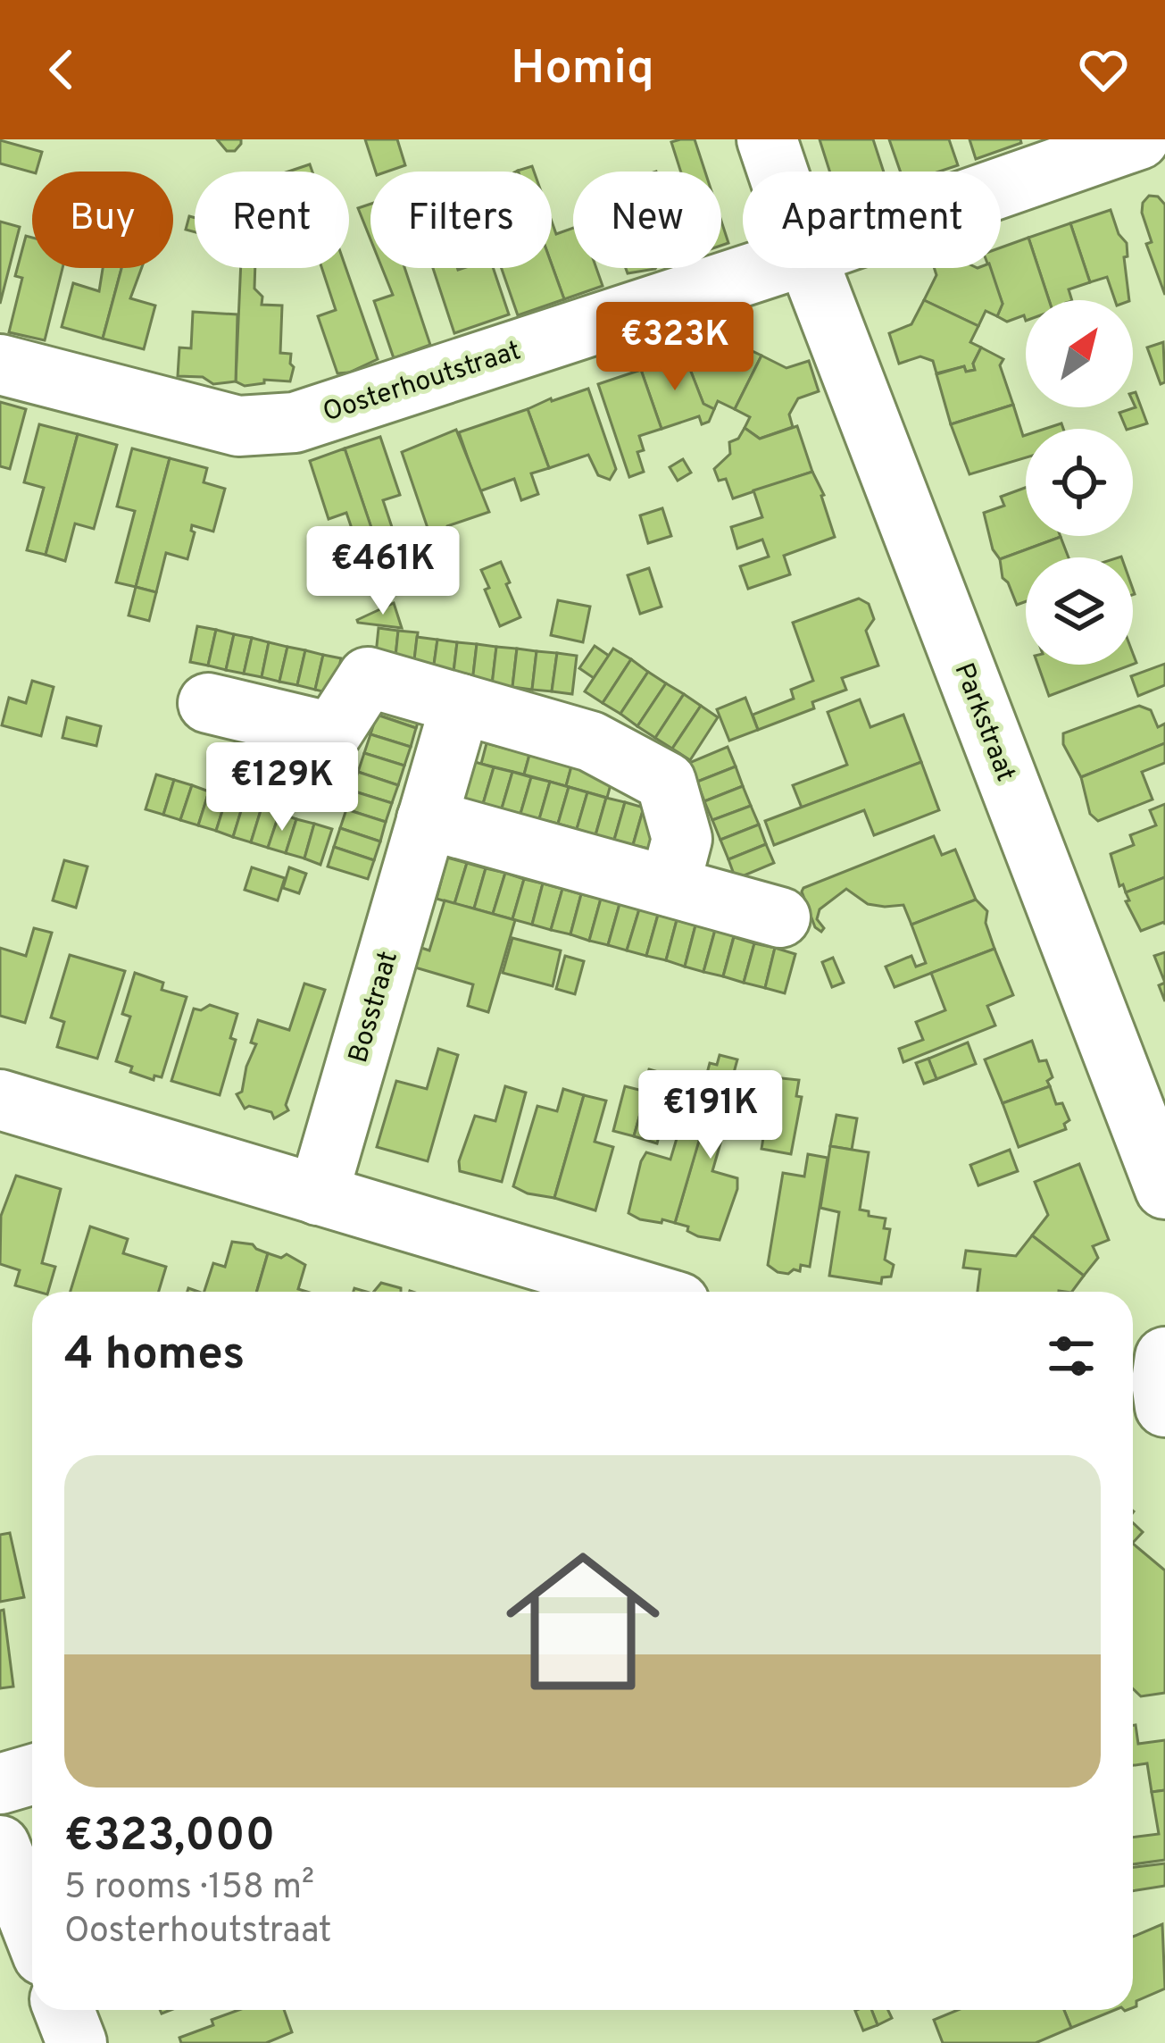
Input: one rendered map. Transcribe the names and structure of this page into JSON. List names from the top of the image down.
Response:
{
  "streets": {
    "street": ["Oosterhoutstraat", "Parkstraat", "Bosstraat"]
  },
  "north": "top right",
  "page": {
    "header": "Homiq",
    "chip": [
      "Buy",
      "Rent",
      "Filters",
      "New",
      "Apartment"
    ],
    "price": [
      "€323K",
      "€461K",
      "€129K",
      "€191K"
    ],
    "heading": "4 homes",
    "list": [
      {
        "name": "€323,000",
        "note": "5 rooms · 158 m² · Oosterhoutstraat"
      }
    ]
  }
}
